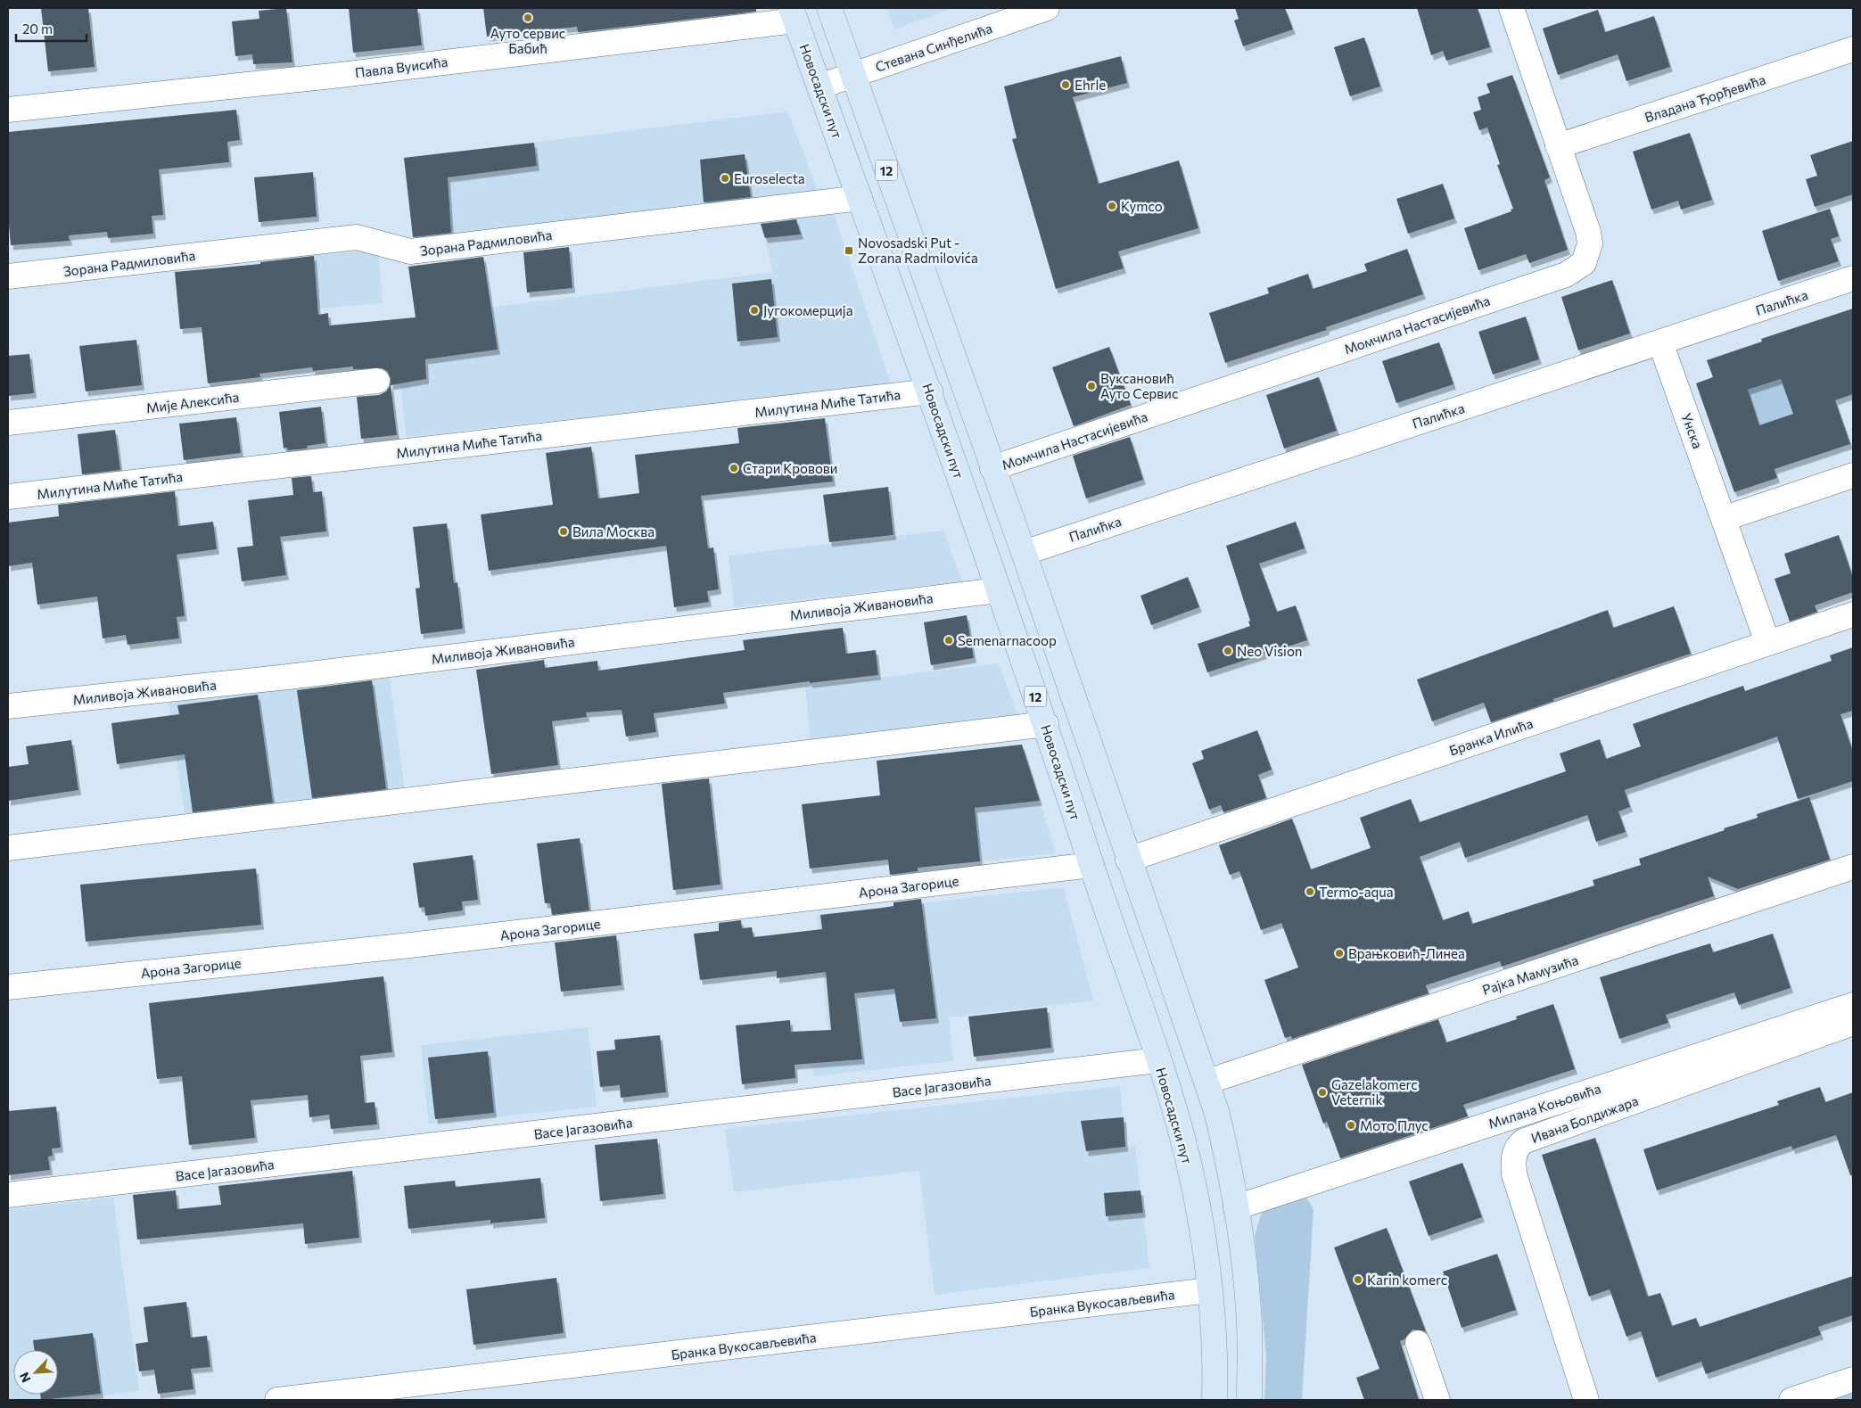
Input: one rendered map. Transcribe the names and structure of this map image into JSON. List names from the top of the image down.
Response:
{
  "streets": {
    "main road": ["Новосадски пут", "12"],
    "street": [
      "Стевана Синђелића",
      "Павла Вуисића",
      "Владана Ђорђевића",
      "Зорана Радмиловића",
      "Палићка",
      "Момчила Настасијевића",
      "Мије Алексића",
      "Милутина Миће Татића",
      "Унска",
      "Миливоја Живановића",
      "Бранка Илића",
      "Арона Загорице",
      "Рајка Мамузића",
      "Васе Јагазовића",
      "Милана Коњовића",
      "Ивана Болдижара",
      "Бранка Вукосављевића"
    ]
  },
  "crossings": [
    ["Стевана Синђелића", "Новосадски пут"],
    ["Стевана Синђелића", "12"],
    ["Павла Вуисића", "Новосадски пут"],
    ["Новосадски пут", "Зорана Радмиловића"],
    ["Новосадски пут", "Милутина Миће Татића"],
    ["Новосадски пут", "Миливоја Живановића"],
    ["Новосадски пут", "Арона Загорице"],
    ["Новосадски пут", "Васе Јагазовића"],
    ["Новосадски пут", "Бранка Вукосављевића"],
    ["Владана Ђорђевића", "Момчила Настасијевића"],
    ["12", "Палићка"],
    ["12", "Момчила Настасијевића"],
    ["12", "Бранка Илића"],
    ["12", "Рајка Мамузића"],
    ["12", "Милана Коњовића"],
    ["Палићка", "Унска"],
    ["Унска", "Бранка Илића"]
  ],
  "places": {
    "other": [
      "Ауто сервис Бабић",
      "Ehrle",
      "Euroselecta",
      "Kymco",
      "Југокомерција",
      "Вуксановић Ауто Сервис",
      "Стари Кровови",
      "Вила Москва",
      "Semenarnacoop",
      "Neo Vision",
      "Termo-aqua",
      "Врањковић-Линеа",
      "Gazelakomerc Veternik",
      "Мото Плус",
      "Karin komerc"
    ],
    "transit": ["Novosadski Put - Zorana Radmilovića"]
  },
  "scale_bar": "20 m",
  "north": "bottom left"
}
